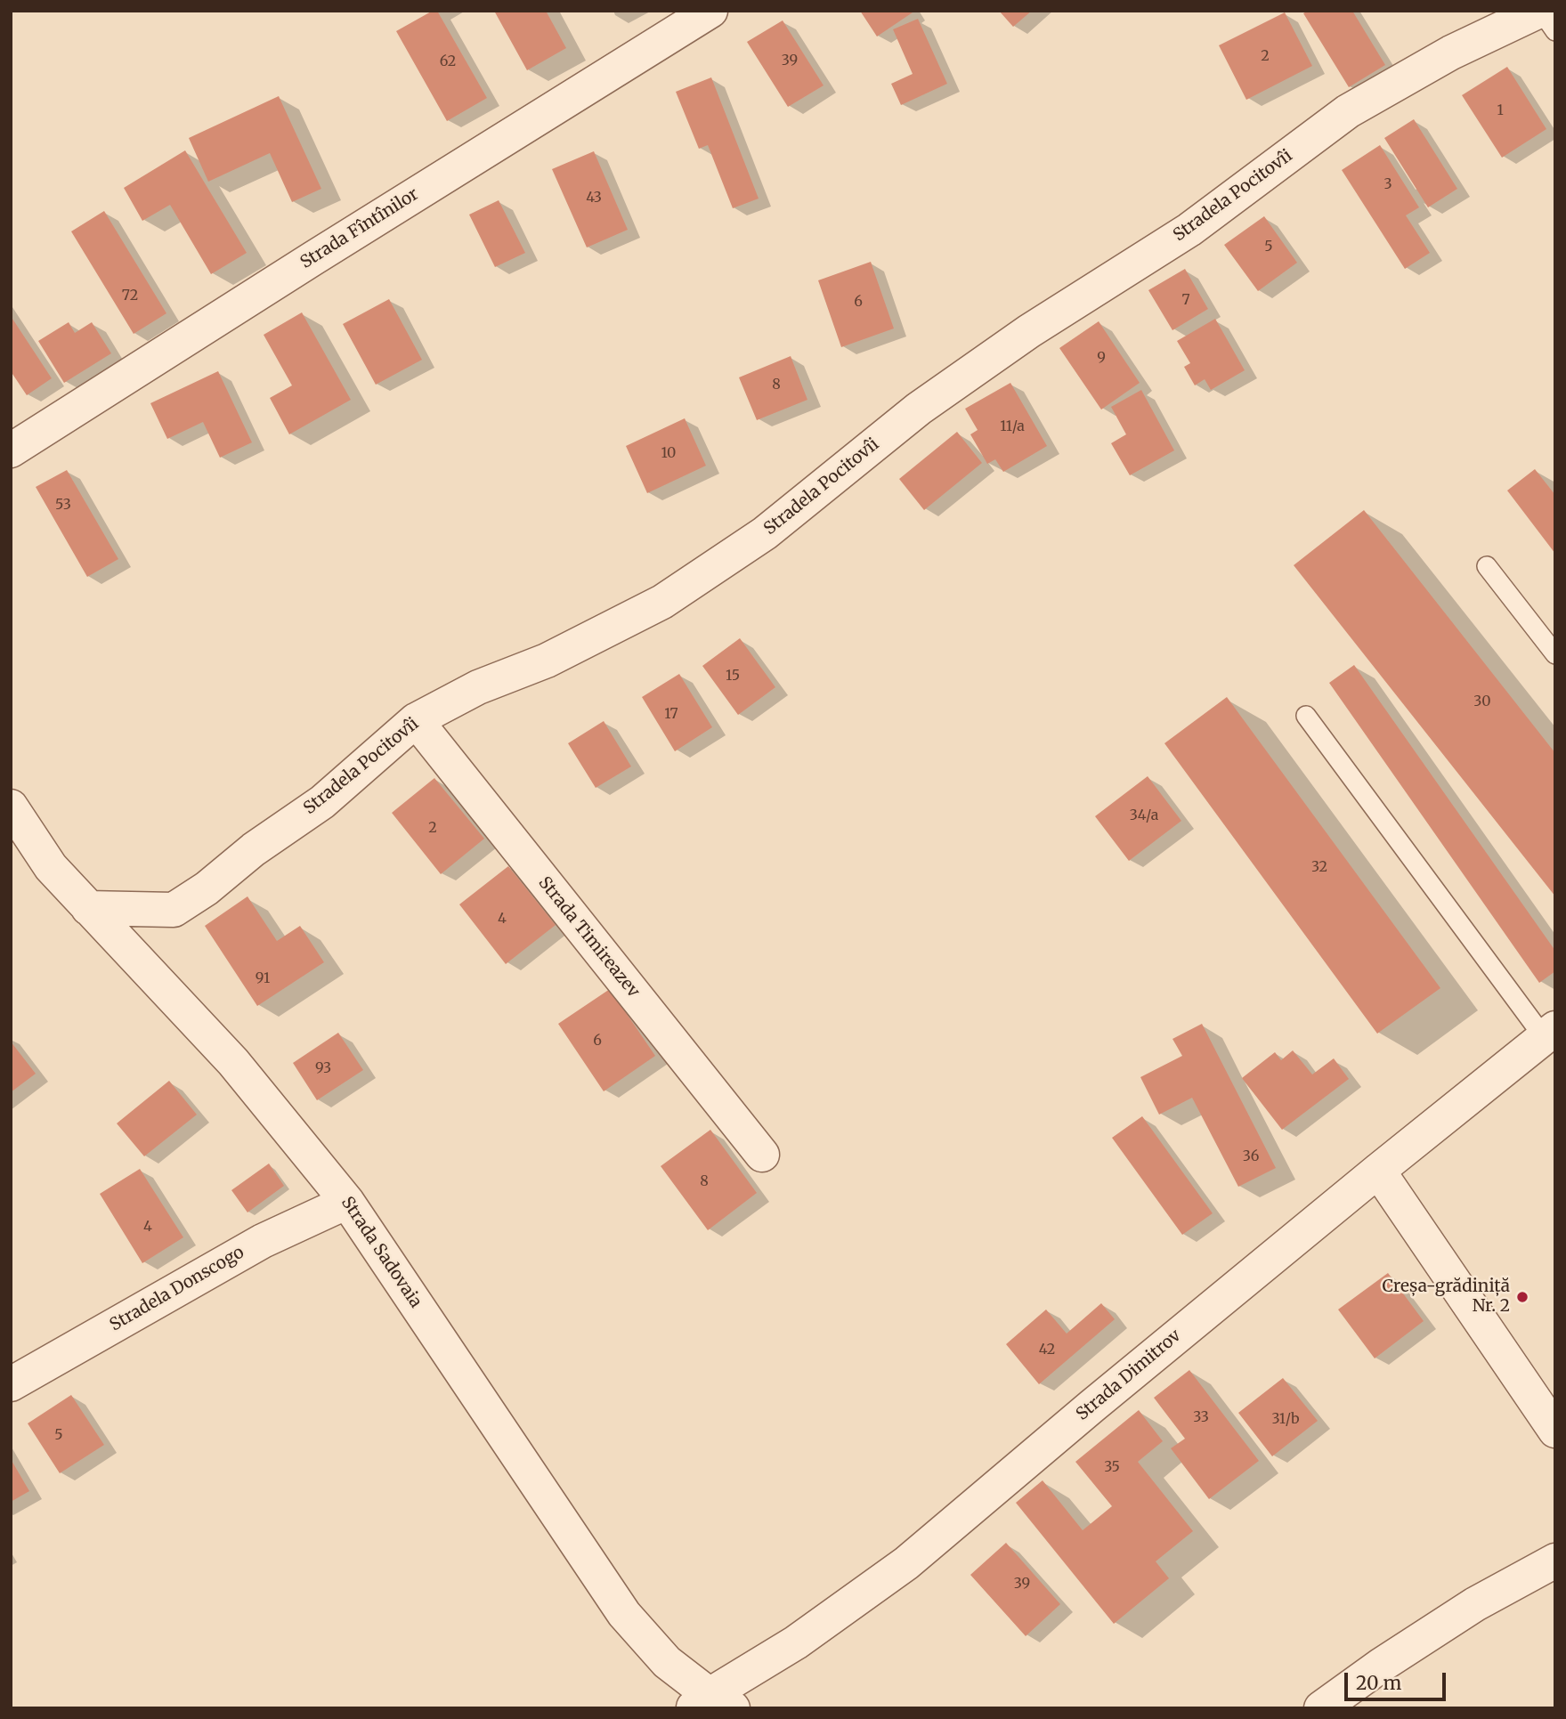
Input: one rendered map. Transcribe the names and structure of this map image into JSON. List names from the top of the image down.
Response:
{
  "streets": {
    "street": [
      "Stradela Pocitovîi",
      "Strada Fîntînilor",
      "Strada Timireazev",
      "Strada Sadovaia",
      "Stradela Donscogo",
      "Strada Dimitrov"
    ]
  },
  "crossings": [
    ["Stradela Pocitovîi", "Strada Timireazev"],
    ["Stradela Pocitovîi", "Strada Sadovaia"],
    ["Strada Sadovaia", "Stradela Donscogo"],
    ["Strada Sadovaia", "Strada Dimitrov"]
  ],
  "places": ["Creșa-grădiniță Nr. 2"],
  "house_numbers": [
    "2",
    "39",
    "62",
    "1",
    "3",
    "43",
    "5",
    "72",
    "7",
    "6",
    "9",
    "8",
    "11/a",
    "10",
    "53",
    "15",
    "30",
    "17",
    "34/a",
    "2",
    "32",
    "4",
    "91",
    "6",
    "93",
    "36",
    "8",
    "4",
    "42",
    "33",
    "31/b",
    "5",
    "35",
    "39"
  ],
  "scale_bar": "20 m"
}
